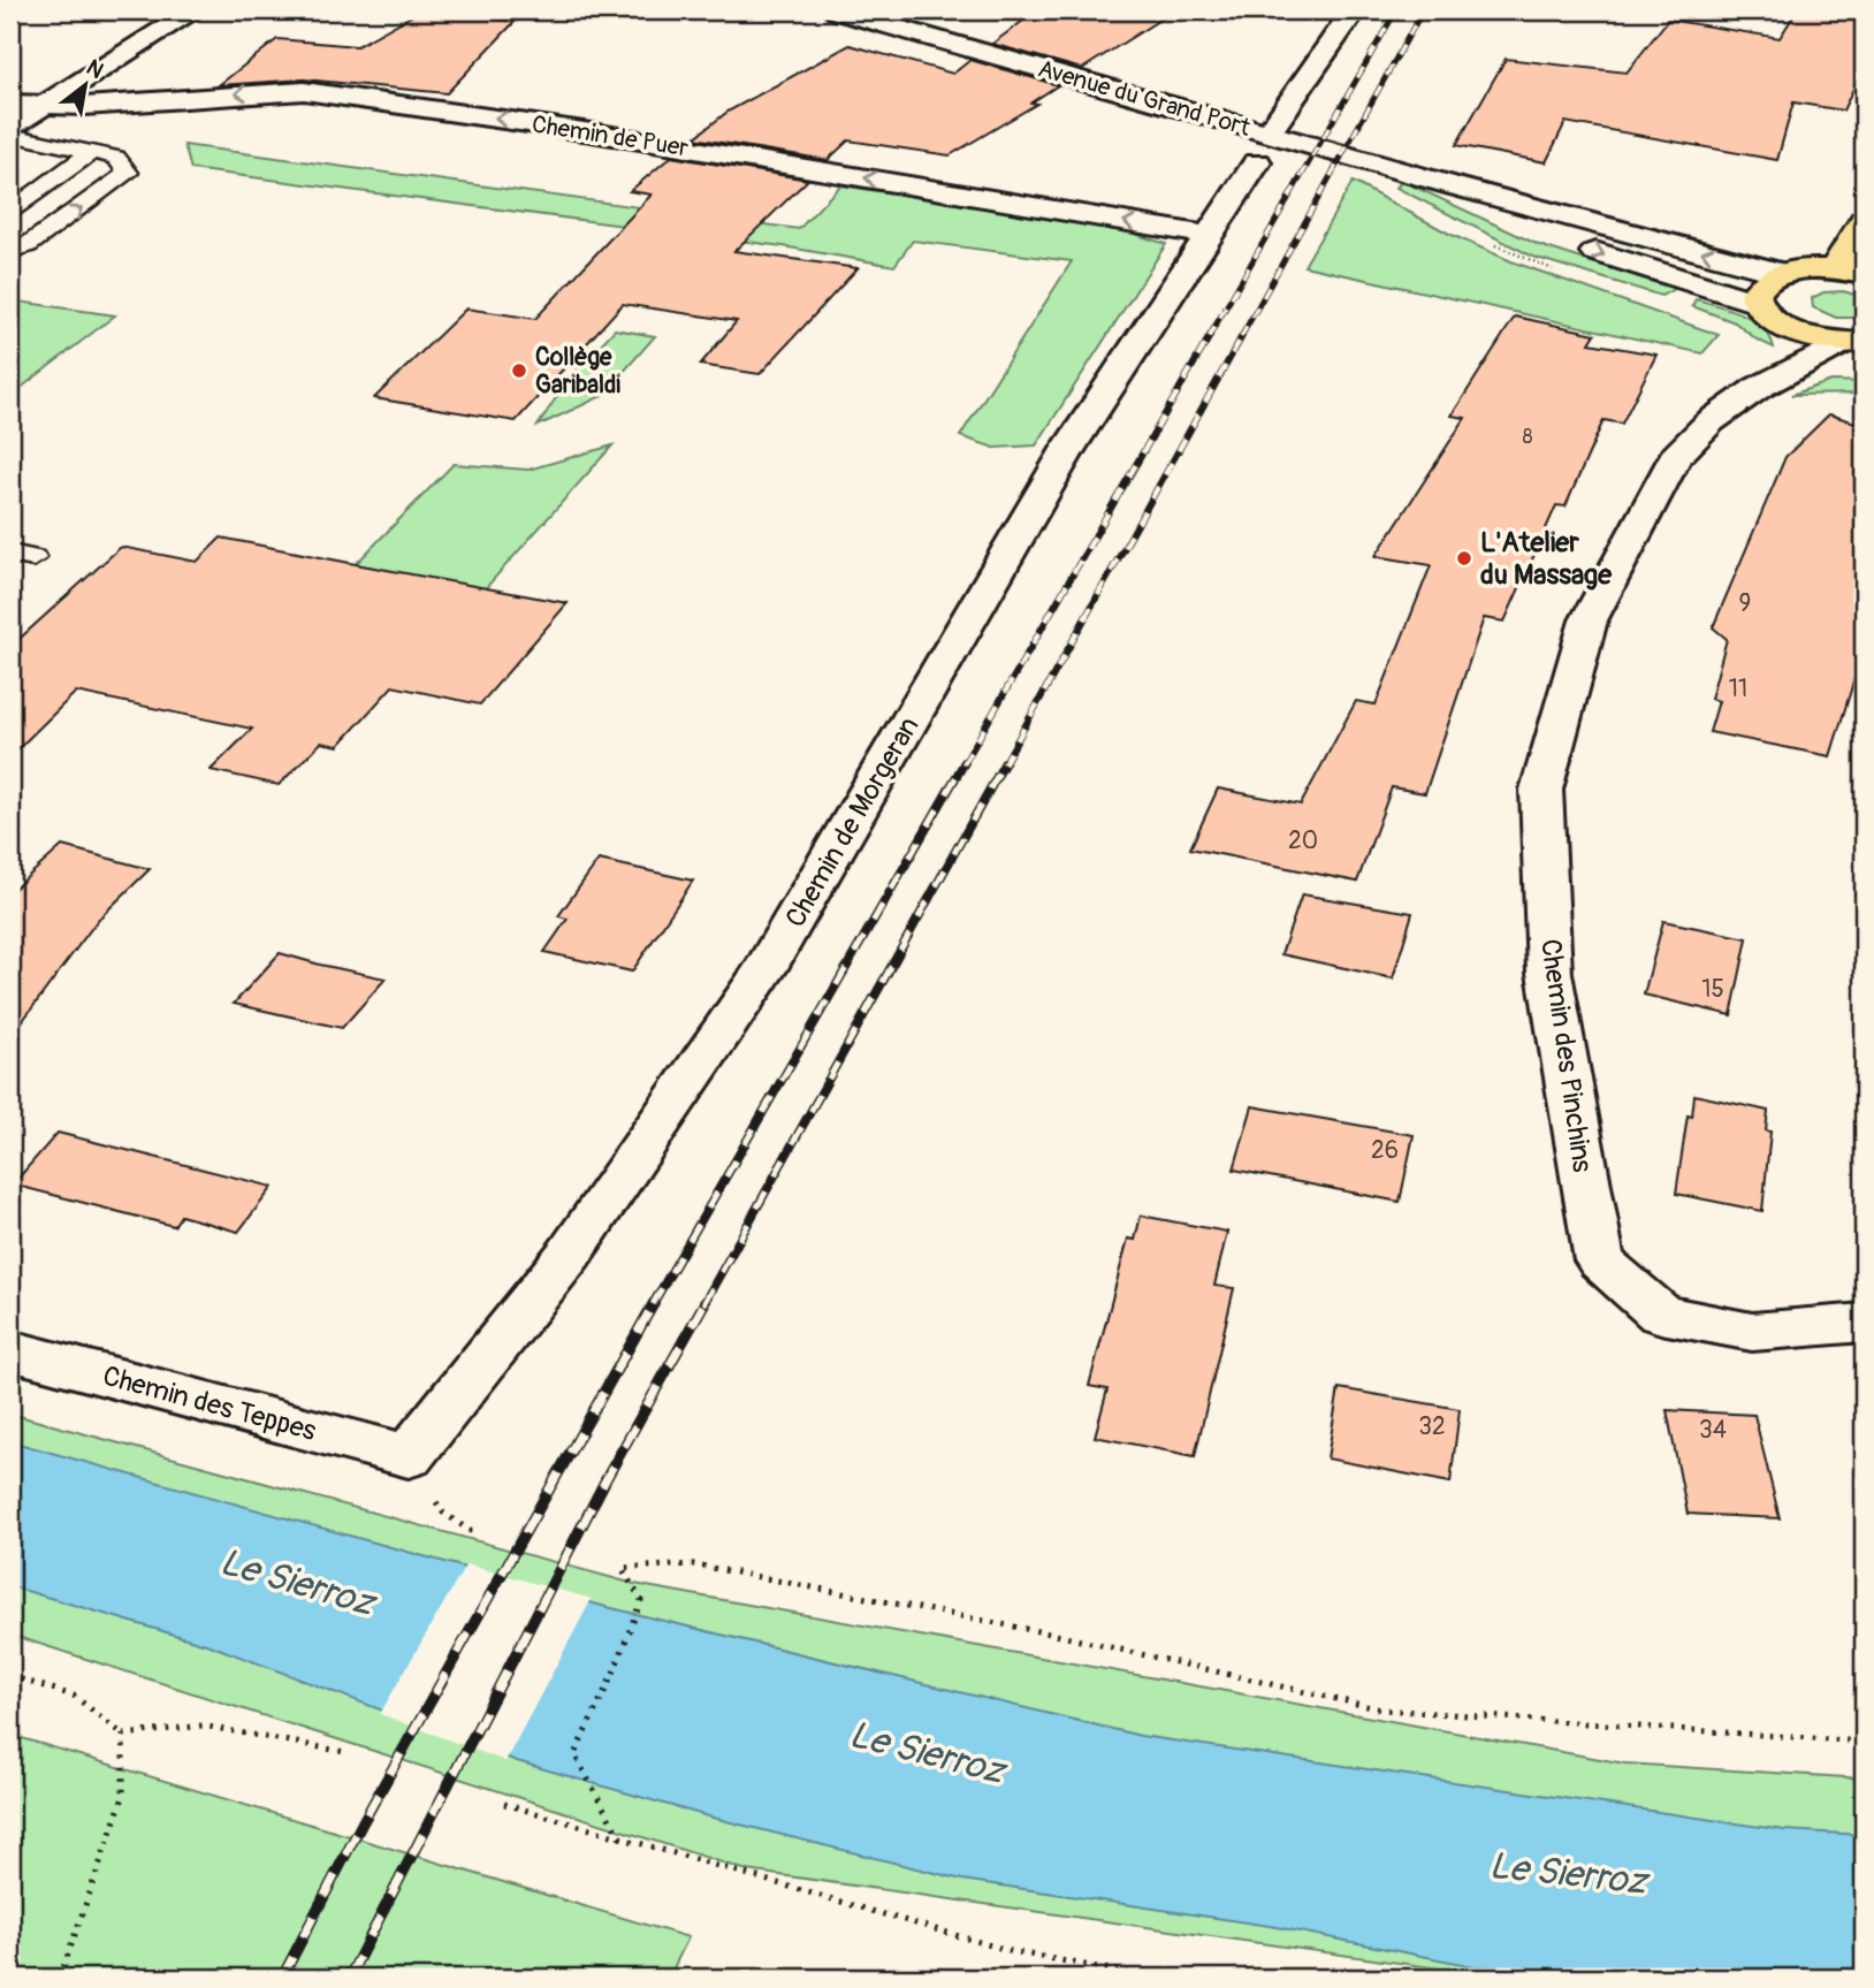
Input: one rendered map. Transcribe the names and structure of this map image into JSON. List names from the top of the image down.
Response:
{
  "streets": {
    "street": [
      "Avenue du Grand Port",
      "Chemin de Puer",
      "Chemin de Morgeran",
      "Chemin des Pinchins",
      "Chemin des Teppes"
    ]
  },
  "crossings": [
    ["Avenue du Grand Port", "Chemin de Morgeran"],
    ["Chemin de Puer", "Chemin de Morgeran"],
    ["Chemin de Morgeran", "Chemin des Teppes"]
  ],
  "one_way": ["Chemin de Puer"],
  "water": ["Le Sierroz"],
  "places": ["Collège Garibaldi", "L'Atelier du Massage"],
  "house_numbers": [
    "8",
    "9",
    "11",
    "20",
    "15",
    "26",
    "32",
    "34"
  ],
  "north": "top right"
}
